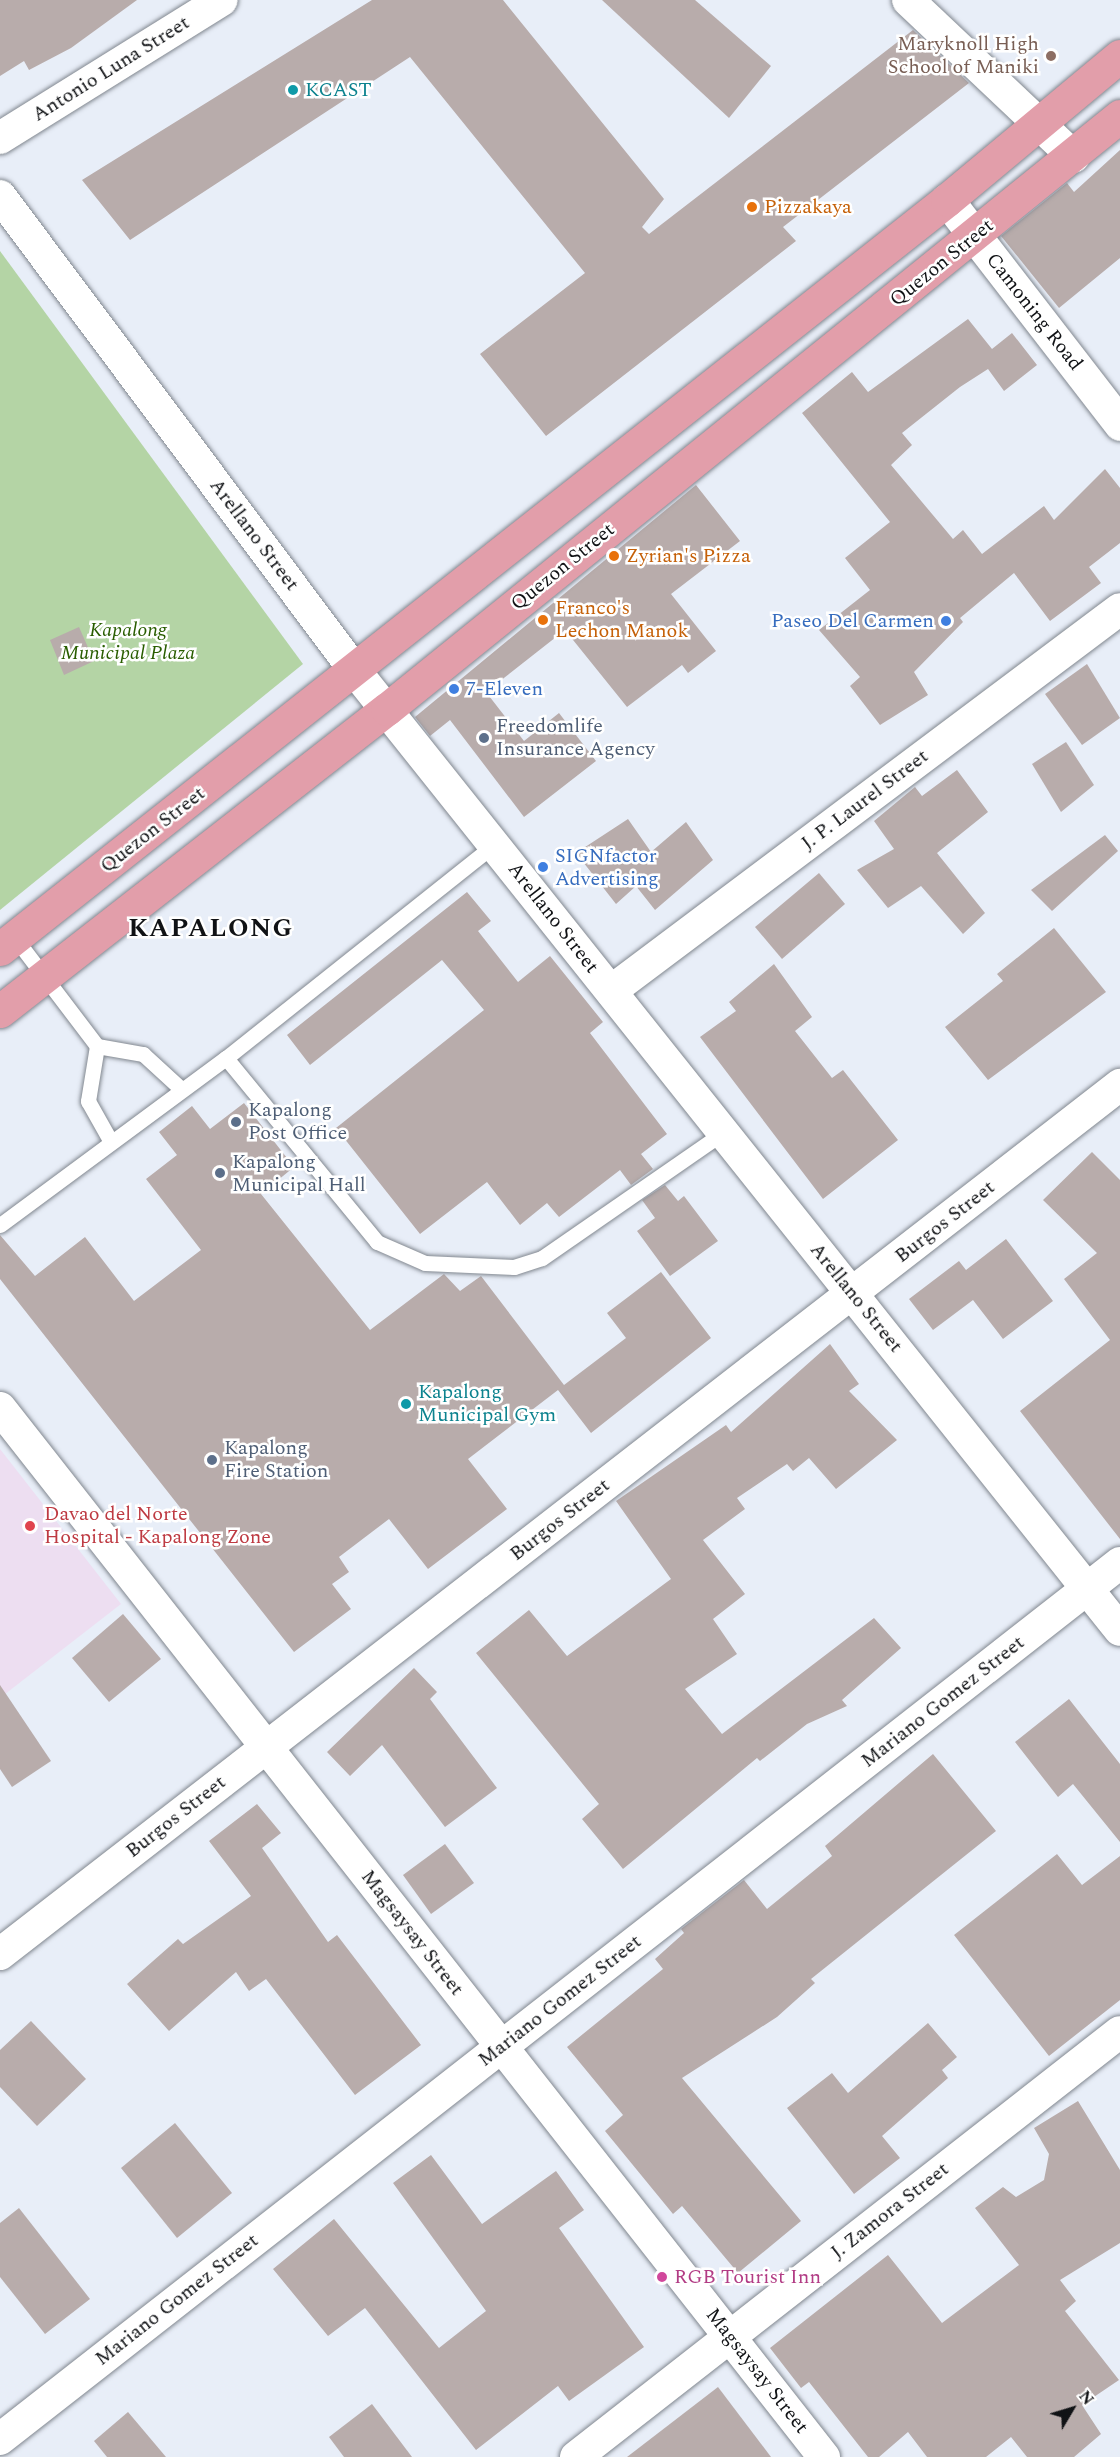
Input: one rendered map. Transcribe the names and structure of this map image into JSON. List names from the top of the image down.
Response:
{
  "streets": {
    "highway": ["Quezon Street"],
    "street": [
      "Antonio Luna Street",
      "Camoning Road",
      "Arellano Street",
      "J. P. Laurel Street",
      "Burgos Street",
      "Mariano Gomez Street",
      "Magsaysay Street",
      "J. Zamora Street"
    ]
  },
  "crossings": [
    ["Quezon Street", "Camoning Road"],
    ["Quezon Street", "Arellano Street"],
    ["Arellano Street", "J. P. Laurel Street"],
    ["Arellano Street", "Burgos Street"],
    ["Arellano Street", "Mariano Gomez Street"],
    ["Burgos Street", "Magsaysay Street"],
    ["Mariano Gomez Street", "Magsaysay Street"],
    ["Magsaysay Street", "J. Zamora Street"]
  ],
  "districts": ["KAPALONG"],
  "parks": ["Kapalong Municipal Plaza"],
  "places": [
    "Maryknoll High School of Maniki",
    "KCAST",
    "Pizzakaya",
    "Zyrian's Pizza",
    "Franco's Lechon Manok",
    "Paseo Del Carmen",
    "7-Eleven",
    "Freedomlife Insurance Agency",
    "SIGNfactor Advertising",
    "Kapalong Post Office",
    "Kapalong Municipal Hall",
    "Kapalong Municipal Gym",
    "Kapalong Fire Station",
    "Davao del Norte Hospital - Kapalong Zone",
    "RGB Tourist Inn"
  ],
  "north": "top right"
}
